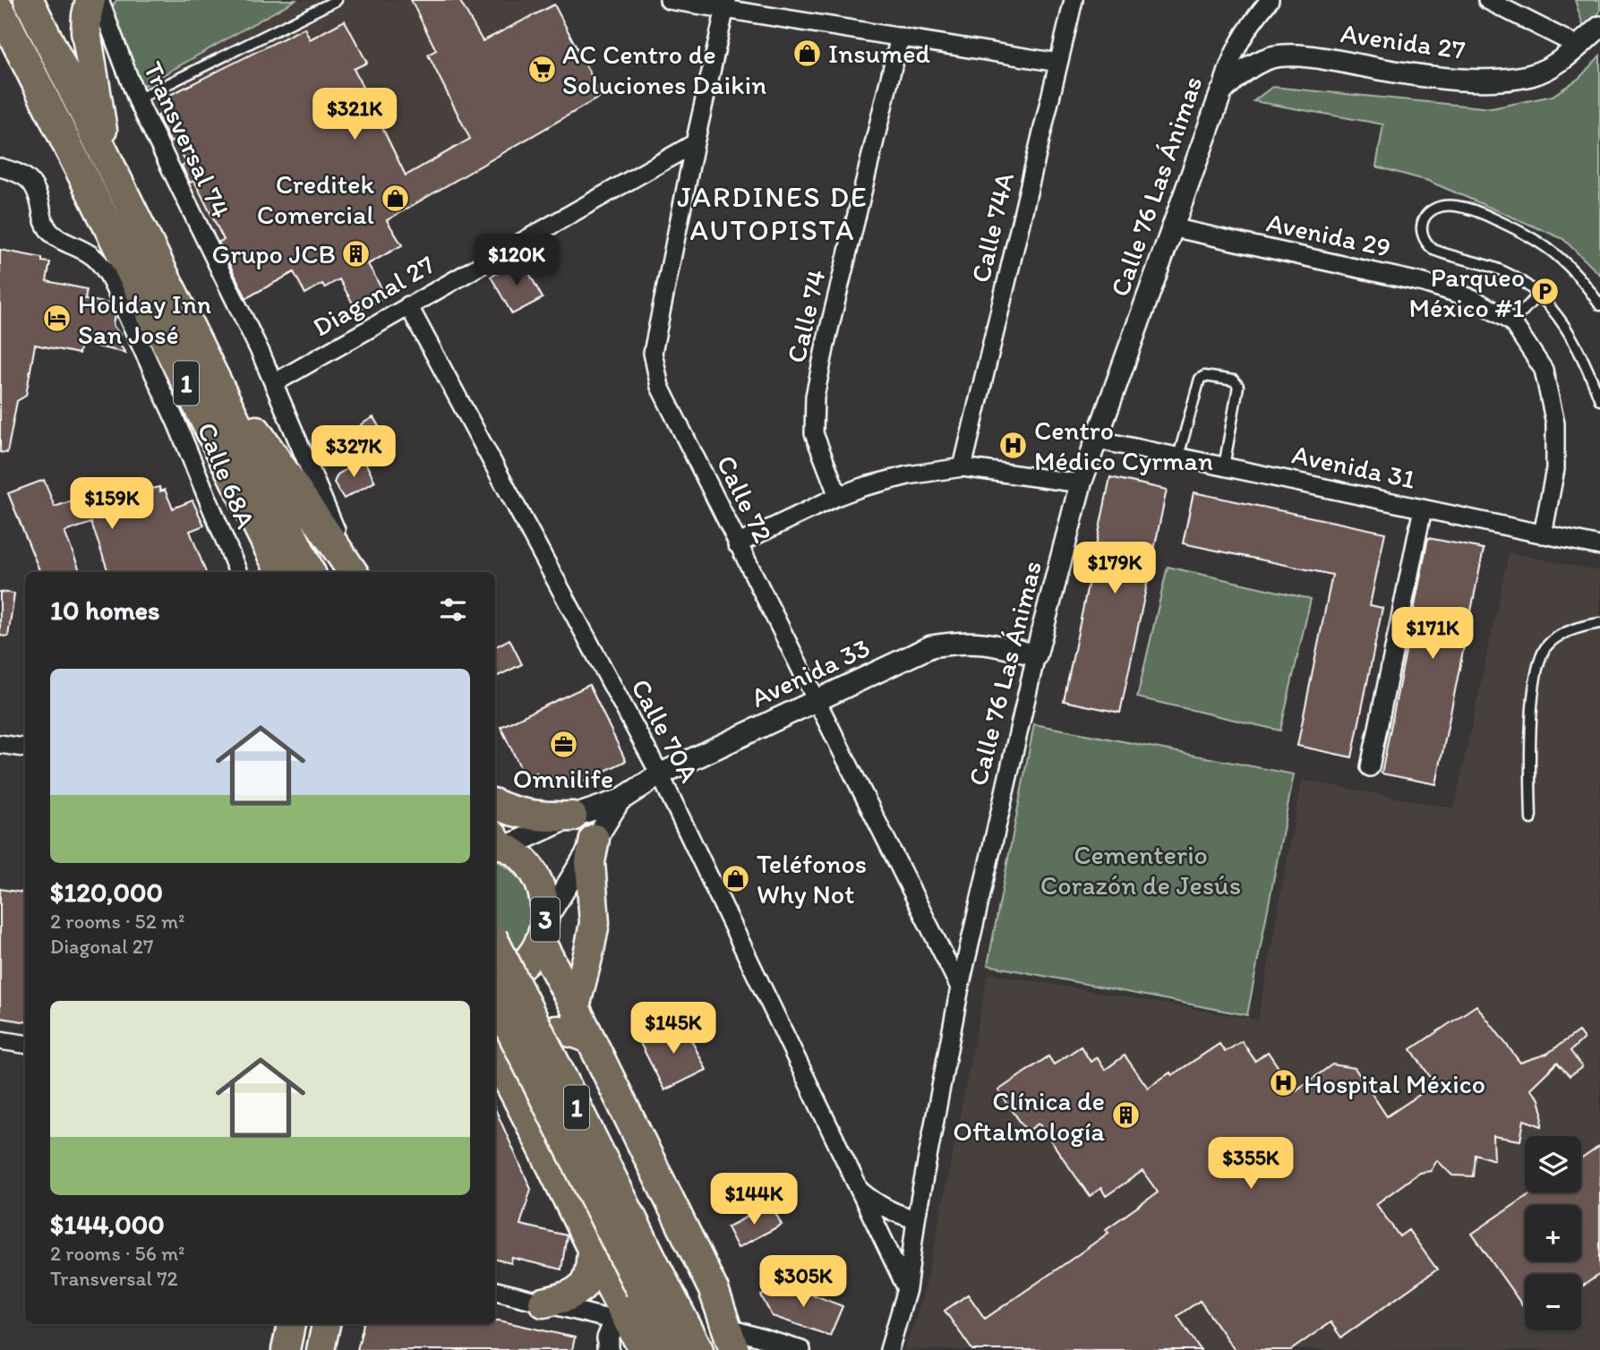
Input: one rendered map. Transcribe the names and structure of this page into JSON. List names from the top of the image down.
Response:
{
  "streets": {
    "highway": ["1"],
    "main road": ["3"],
    "street": [
      "Avenida 27",
      "Transversal 74",
      "Calle 76 Las Ánimas",
      "Calle 74A",
      "Avenida 29",
      "Diagonal 27",
      "Calle 74",
      "Avenida 31",
      "Calle 68A",
      "Calle 72",
      "Avenida 33",
      "Calle 70A"
    ]
  },
  "crossings": [
    ["Avenida 27", "Calle 76 Las Ánimas"],
    ["Transversal 74", "Diagonal 27"],
    ["Calle 76 Las Ánimas", "Avenida 29"],
    ["Calle 76 Las Ánimas", "Avenida 31"],
    ["Calle 76 Las Ánimas", "Calle 72"],
    ["Calle 76 Las Ánimas", "Avenida 33"],
    ["Calle 76 Las Ánimas", "Calle 70A"],
    ["Diagonal 27", "Calle 72"],
    ["Diagonal 27", "Calle 70A"],
    ["Calle 72", "Avenida 33"],
    ["Avenida 33", "Calle 70A"],
    ["Avenida 33", "3"]
  ],
  "districts": ["JARDINES DE AUTOPISTA"],
  "parks": ["Cementerio Corazón de Jesús"],
  "places": {
    "shop": ["Insumed", "Creditek Comercial", "Teléfonos Why Not"],
    "supermarket": ["AC Centro de Soluciones Daikin"],
    "building": ["Grupo JCB", "Clínica de Oftalmología"],
    "parking": ["Parqueo México #1"],
    "hotel": ["Holiday Inn San José"],
    "hospital": ["Centro Médico Cyrman", "Hospital México"],
    "office": ["Omnilife"]
  },
  "page": {
    "price": [
      "$321K",
      "$120K",
      "$327K",
      "$159K",
      "$179K",
      "$171K",
      "$145K",
      "$355K",
      "$144K",
      "$305K"
    ],
    "heading": "10 homes",
    "list": [
      {
        "name": "$120,000",
        "note": "2 rooms · 52 m² · Diagonal 27"
      },
      {
        "name": "$144,000",
        "note": "2 rooms · 56 m² · Transversal 72"
      }
    ],
    "map_buttons": ["+", "−"]
  }
}
